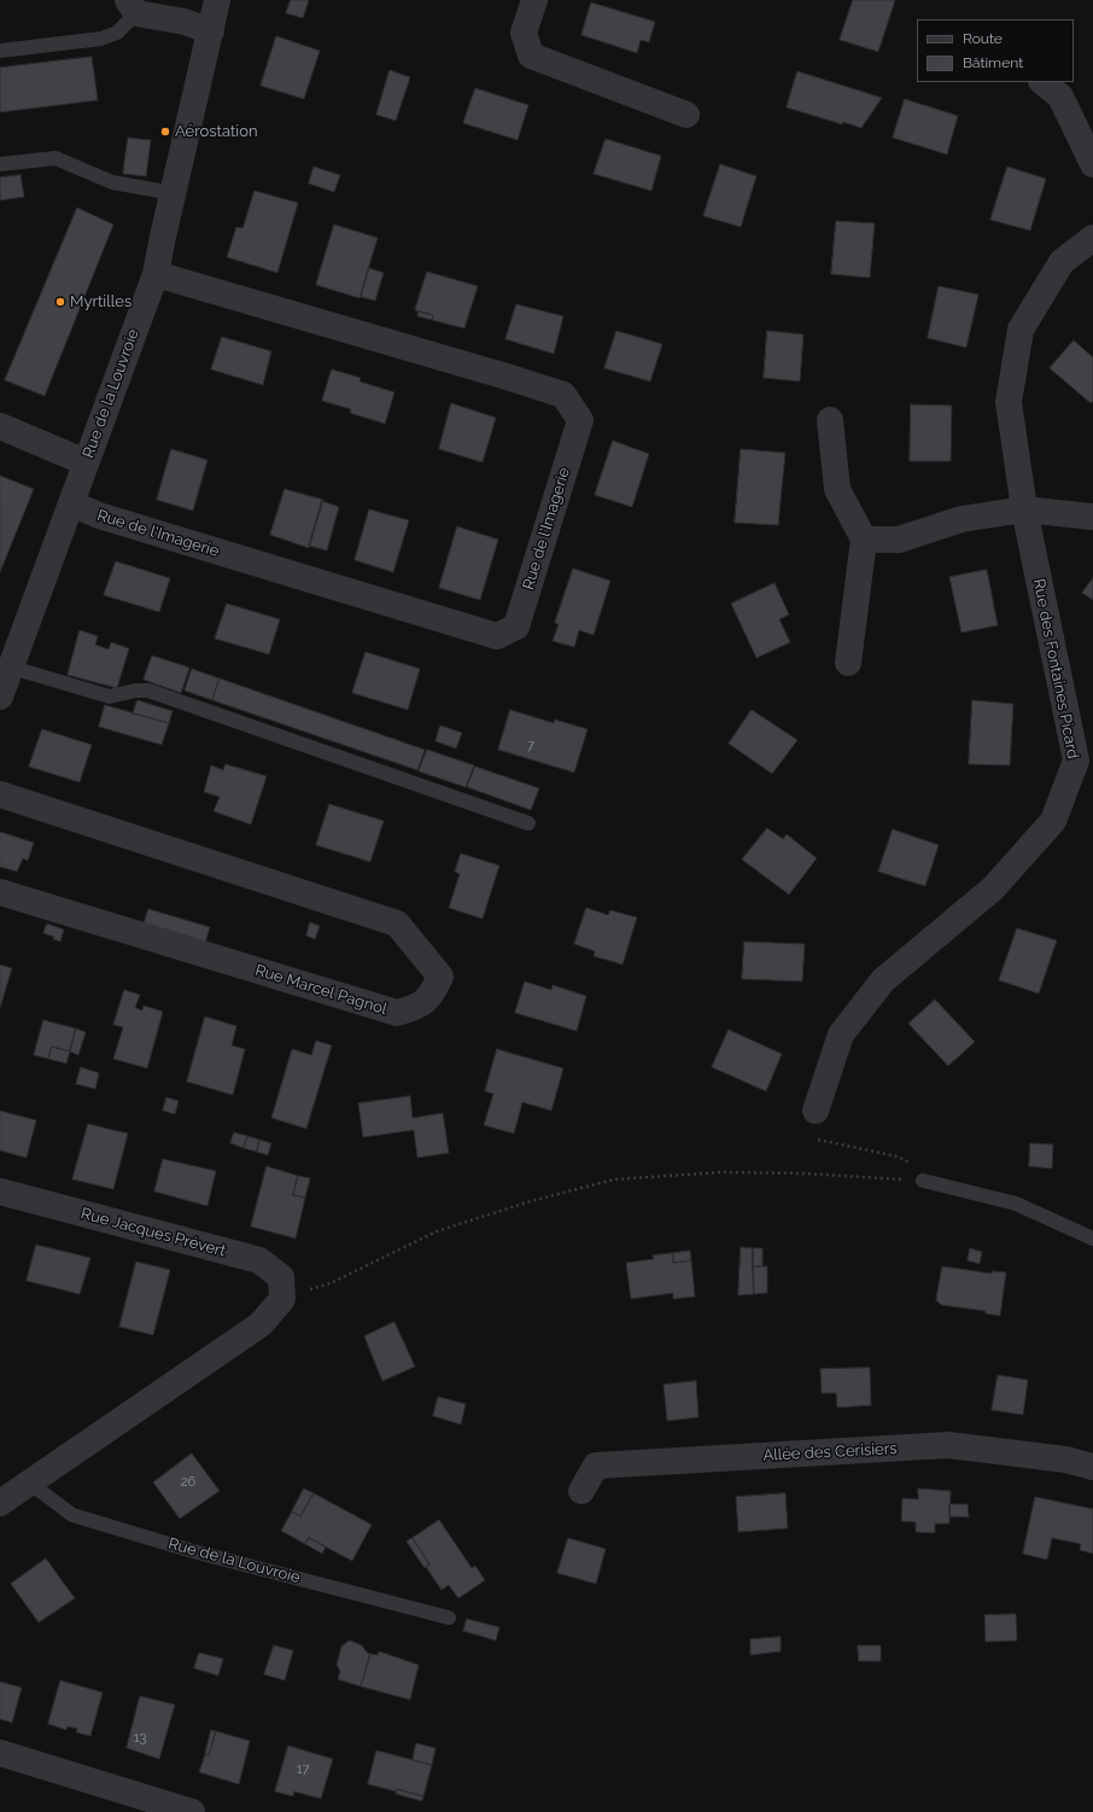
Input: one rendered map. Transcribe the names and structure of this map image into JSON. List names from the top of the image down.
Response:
{
  "streets": {
    "street": [
      "Rue de la Louvroie",
      "Rue de l'Imagerie",
      "Rue des Fontaines Picard",
      "Rue Marcel Pagnol",
      "Rue Jacques Prévert",
      "Allée des Cerisiers"
    ]
  },
  "crossings": [
    ["Rue de la Louvroie", "Rue de l'Imagerie"]
  ],
  "places": ["Aérostation", "Myrtilles"],
  "house_numbers": [
    "7",
    "26",
    "13",
    "17"
  ],
  "legend": ["Route", "Bâtiment"]
}
